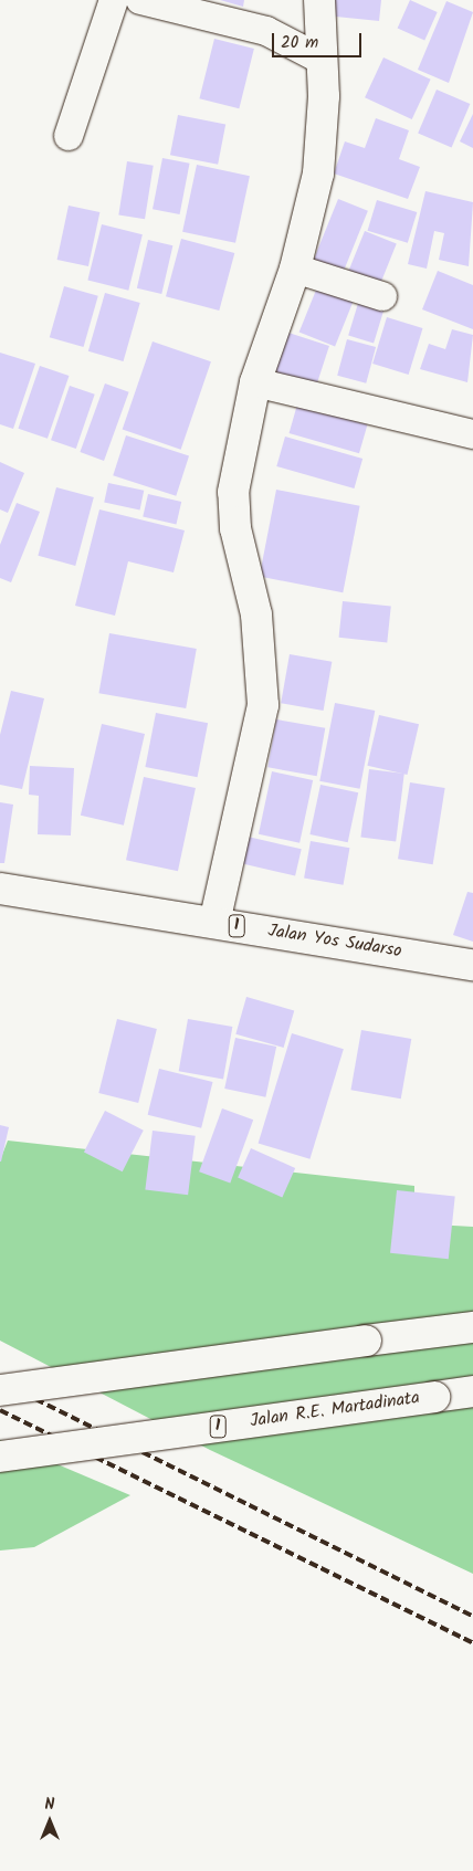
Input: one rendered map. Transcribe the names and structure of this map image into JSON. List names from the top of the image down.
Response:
{
  "streets": {
    "main road": ["1", "Jalan Yos Sudarso", "Jalan R.E. Martadinata"]
  },
  "scale_bar": "20 m",
  "north": "top"
}
